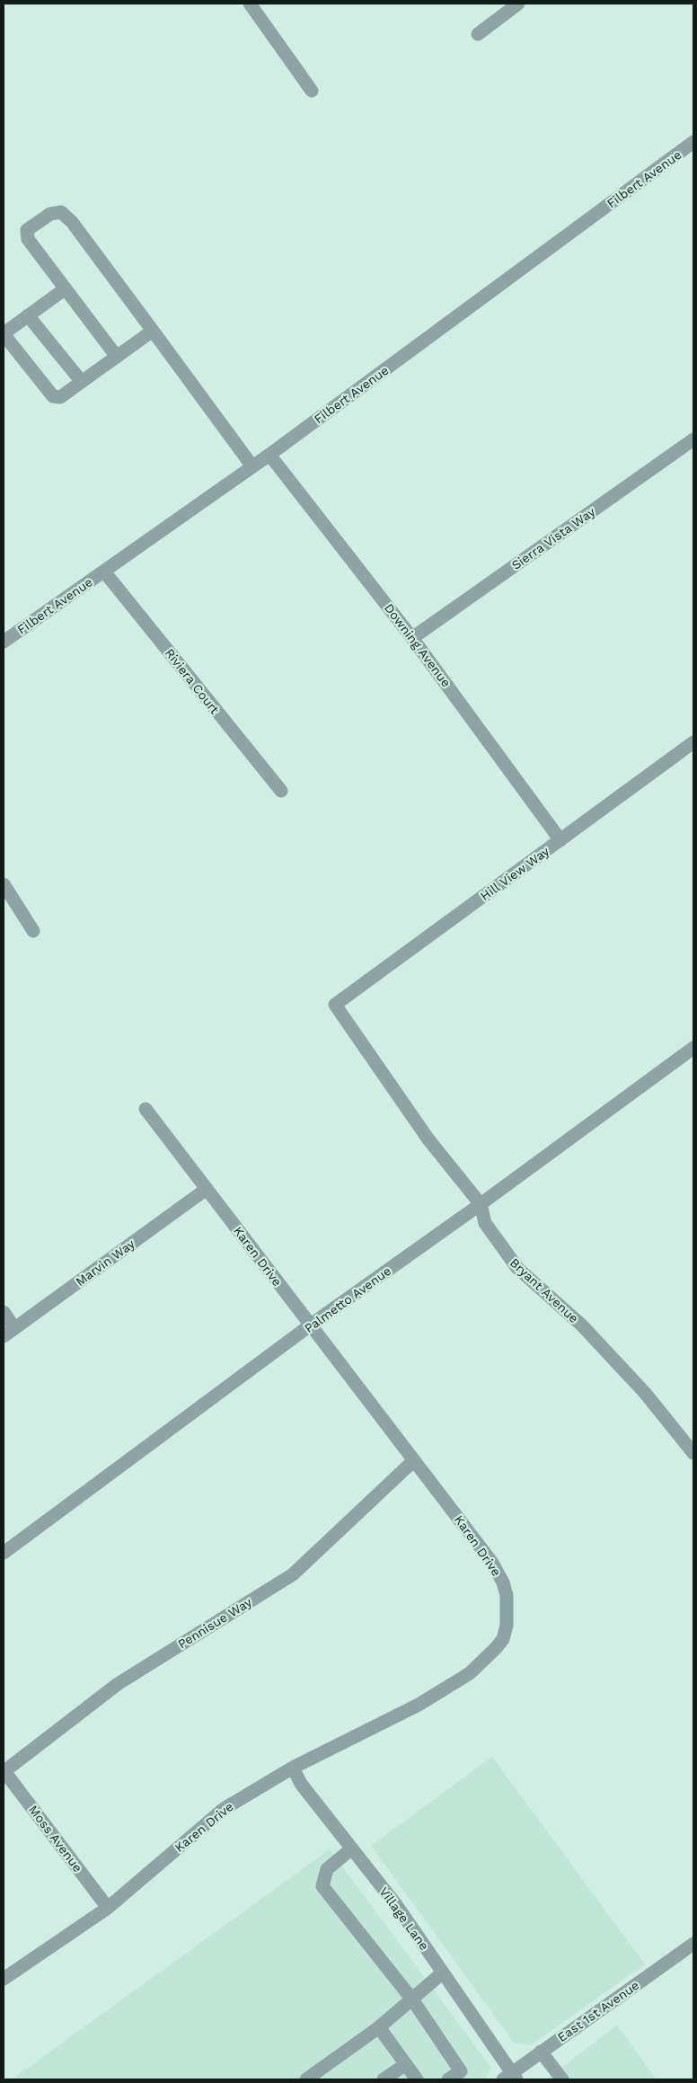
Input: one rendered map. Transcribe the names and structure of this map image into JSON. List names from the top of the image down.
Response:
{
  "streets": {
    "street": [
      "Filbert Avenue",
      "Sierra Vista Way",
      "Downing Avenue",
      "Riviera Court",
      "Hill View Way",
      "Karen Drive",
      "Marvin Way",
      "Bryant Avenue",
      "Palmetto Avenue",
      "Pennisue Way",
      "Moss Avenue",
      "Village Lane",
      "East 1st Avenue"
    ]
  },
  "crossings": [
    ["Filbert Avenue", "Downing Avenue"],
    ["Filbert Avenue", "Riviera Court"],
    ["Sierra Vista Way", "Downing Avenue"],
    ["Downing Avenue", "Hill View Way"],
    ["Hill View Way", "Bryant Avenue"],
    ["Karen Drive", "Marvin Way"],
    ["Karen Drive", "Palmetto Avenue"],
    ["Karen Drive", "Pennisue Way"],
    ["Karen Drive", "Moss Avenue"],
    ["Karen Drive", "Village Lane"],
    ["Bryant Avenue", "Palmetto Avenue"],
    ["Pennisue Way", "Moss Avenue"],
    ["Village Lane", "East 1st Avenue"]
  ]
}
